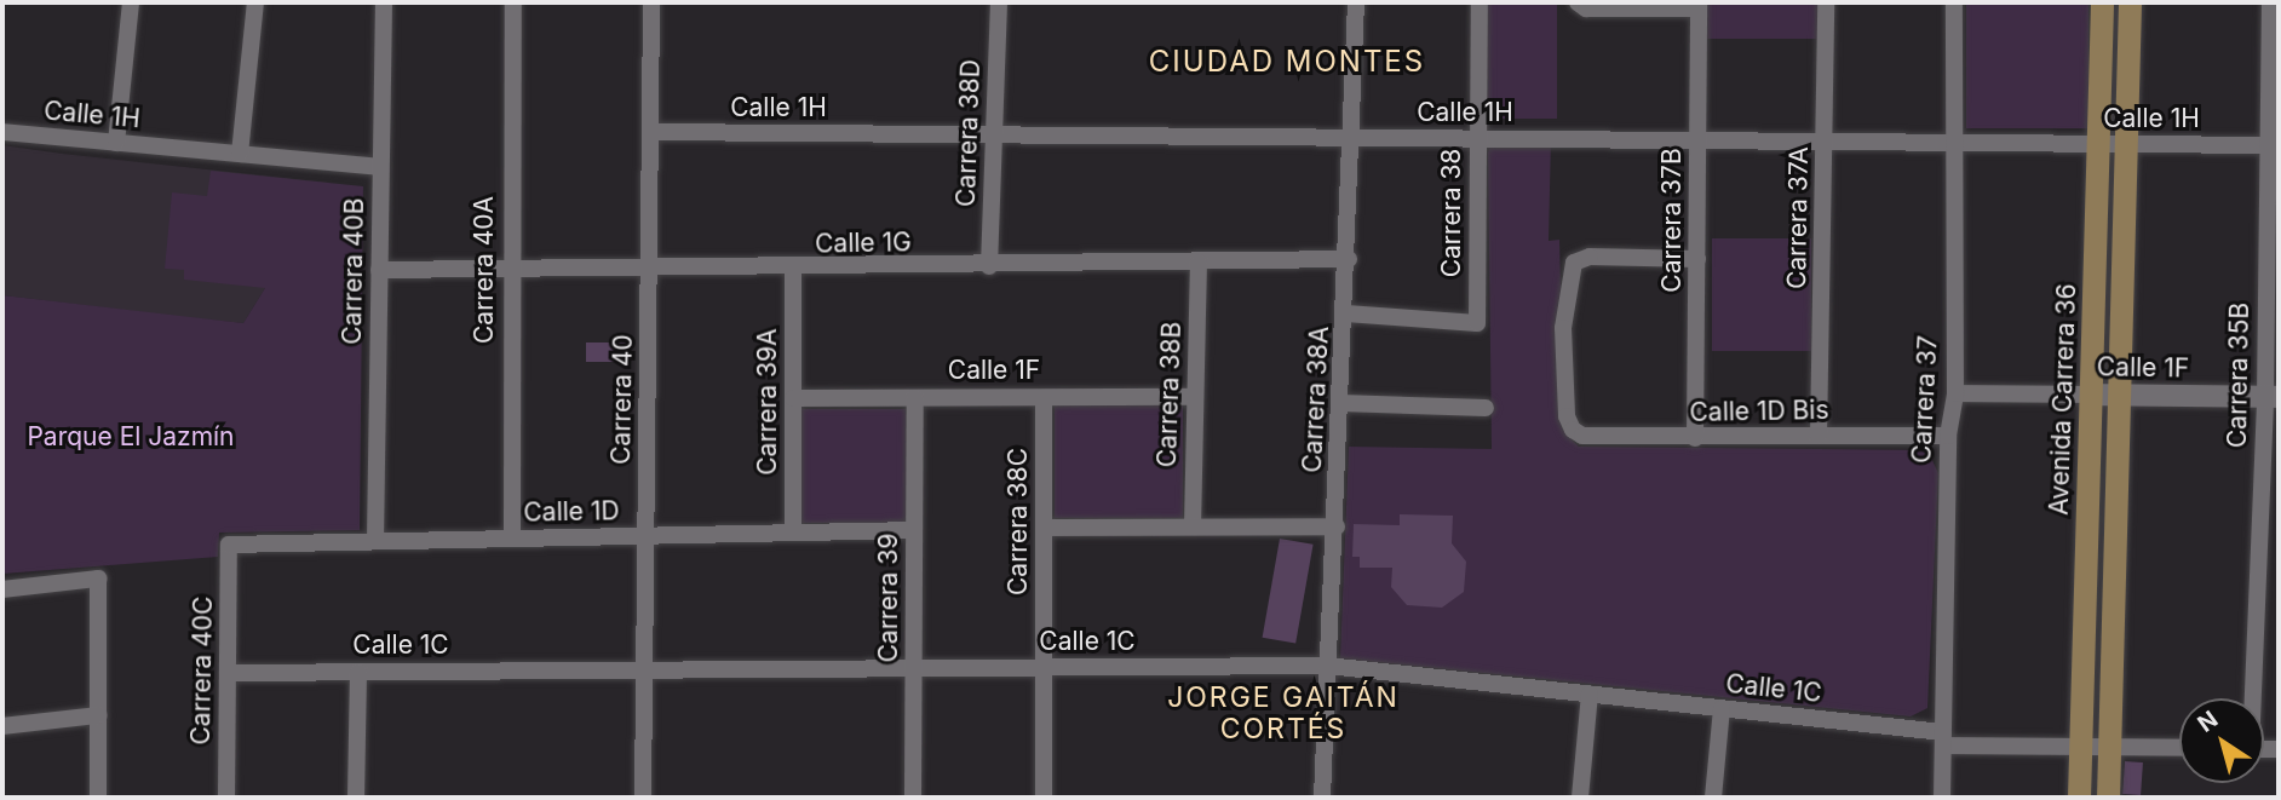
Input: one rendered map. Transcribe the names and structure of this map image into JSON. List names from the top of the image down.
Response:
{
  "streets": {
    "main road": ["Avenida Carrera 36"],
    "street": [
      "Calle 1H",
      "Carrera 38D",
      "Carrera 38",
      "Carrera 37A",
      "Carrera 37B",
      "Calle 1G",
      "Carrera 40A",
      "Carrera 40B",
      "Calle 1F",
      "Carrera 35B",
      "Carrera 38B",
      "Carrera 40",
      "Carrera 38A",
      "Carrera 37",
      "Carrera 39A",
      "Calle 1D Bis",
      "Calle 1D",
      "Carrera 38C",
      "Carrera 39",
      "Calle 1C",
      "Carrera 40C"
    ]
  },
  "crossings": [
    ["Calle 1H", "Carrera 38D"],
    ["Calle 1H", "Carrera 38"],
    ["Calle 1H", "Carrera 37A"],
    ["Calle 1H", "Carrera 37B"],
    ["Calle 1H", "Carrera 40B"],
    ["Calle 1H", "Carrera 35B"],
    ["Calle 1H", "Carrera 40"],
    ["Calle 1H", "Carrera 38A"],
    ["Calle 1H", "Carrera 37"],
    ["Calle 1H", "Avenida Carrera 36"],
    ["Carrera 38D", "Calle 1G"],
    ["Carrera 38", "Carrera 38A"],
    ["Carrera 37A", "Calle 1D Bis"],
    ["Carrera 37B", "Calle 1D Bis"],
    ["Calle 1G", "Carrera 40A"],
    ["Calle 1G", "Carrera 40B"],
    ["Calle 1G", "Carrera 38B"],
    ["Calle 1G", "Carrera 40"],
    ["Calle 1G", "Carrera 38A"],
    ["Calle 1G", "Carrera 39A"],
    ["Carrera 40A", "Calle 1D"],
    ["Carrera 40B", "Calle 1D"],
    ["Calle 1F", "Carrera 35B"],
    ["Calle 1F", "Carrera 38B"],
    ["Calle 1F", "Carrera 37"],
    ["Calle 1F", "Avenida Carrera 36"],
    ["Calle 1F", "Carrera 39A"],
    ["Calle 1F", "Carrera 38C"],
    ["Calle 1F", "Carrera 39"],
    ["Carrera 40", "Calle 1D"],
    ["Carrera 40", "Calle 1C"],
    ["Carrera 38A", "Calle 1C"],
    ["Carrera 37", "Calle 1D Bis"],
    ["Carrera 37", "Calle 1C"],
    ["Avenida Carrera 36", "Calle 1C"],
    ["Carrera 39A", "Calle 1D"],
    ["Calle 1D", "Carrera 39"],
    ["Calle 1D", "Carrera 40C"],
    ["Carrera 38C", "Calle 1C"],
    ["Carrera 39", "Calle 1C"],
    ["Calle 1C", "Carrera 40C"]
  ],
  "districts": ["CIUDAD MONTES", "JORGE GAITÁN CORTÉS"],
  "parks": ["Parque El Jazmín"],
  "north": "top left"
}
